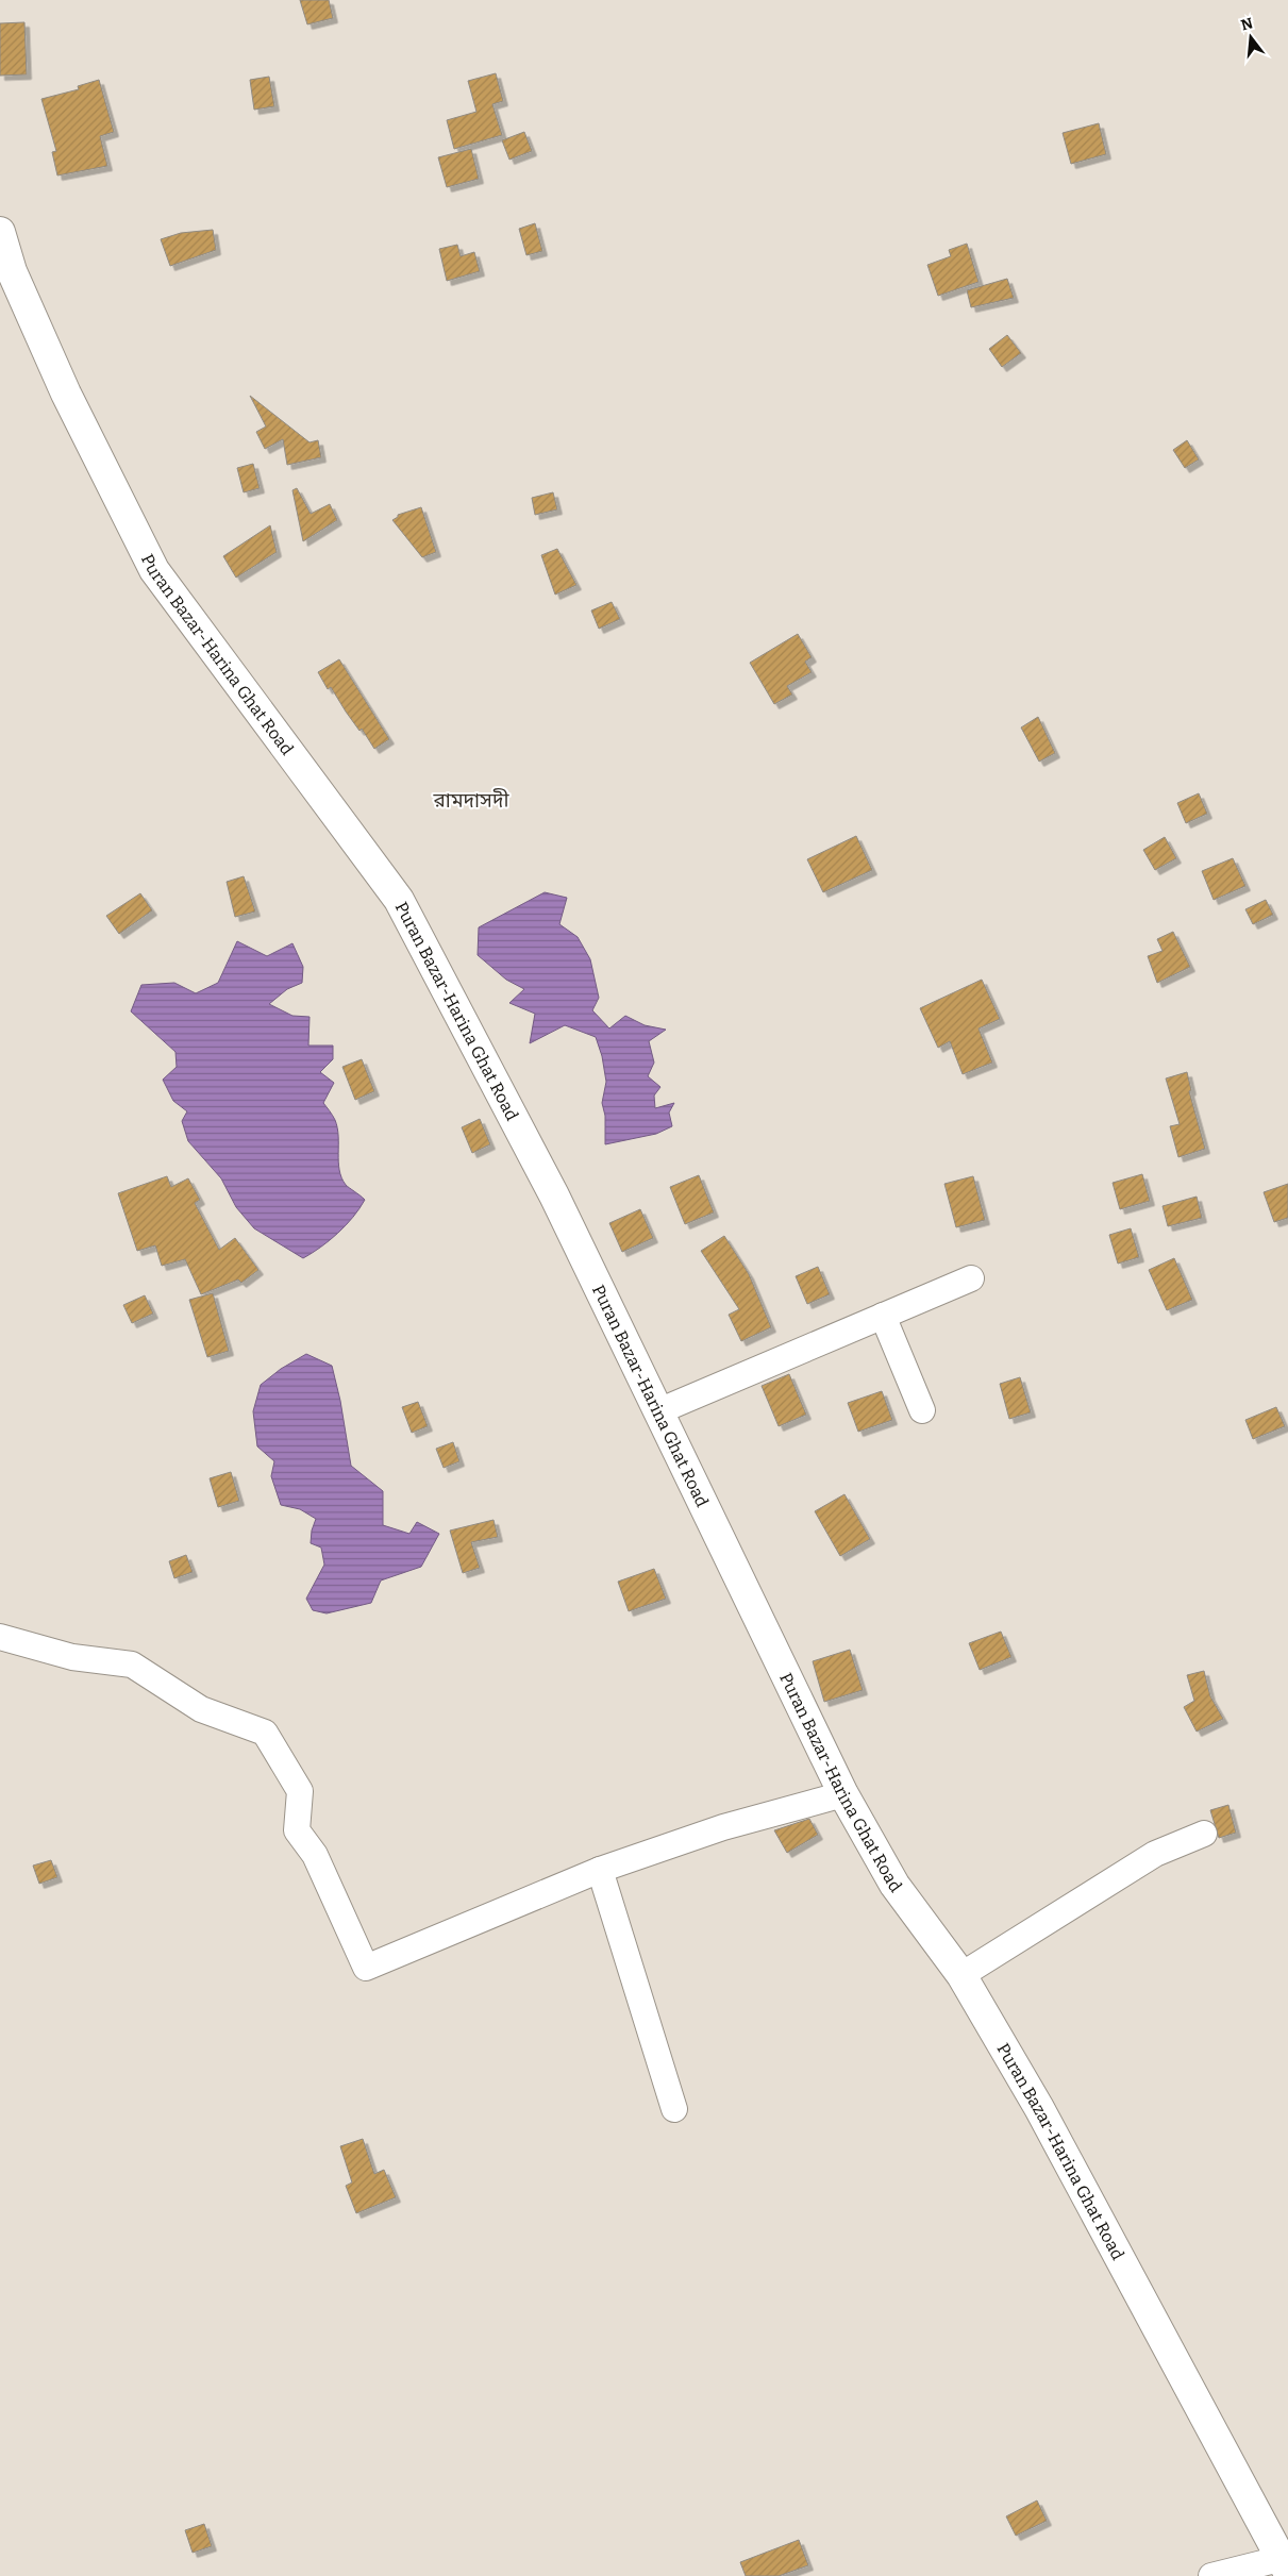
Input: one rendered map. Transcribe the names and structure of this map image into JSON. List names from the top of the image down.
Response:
{
  "streets": {
    "main road": ["Puran Bazar-Harina Ghat Road"]
  },
  "districts": ["রামদাসদী"],
  "north": "top"
}
